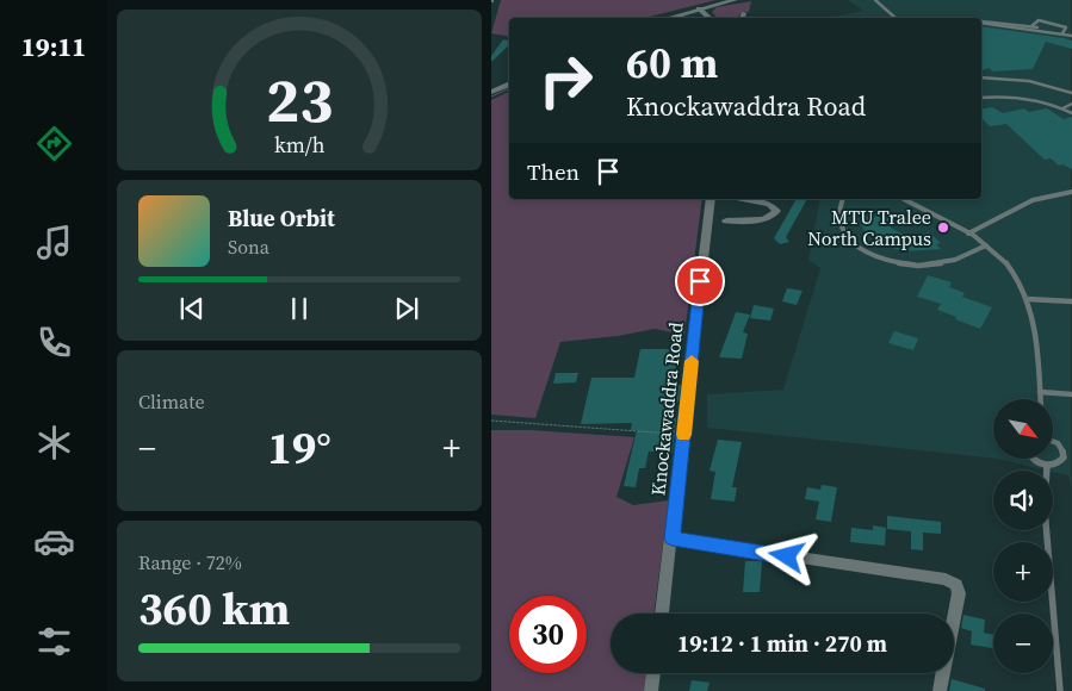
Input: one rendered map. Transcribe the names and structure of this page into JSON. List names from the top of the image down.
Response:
{
  "streets": {
    "street": ["Knockawaddra Road"]
  },
  "places": ["MTU Tralee North Campus"],
  "north": "bottom right",
  "page": {
    "tabs": "19:11",
    "turn": ["60 m", "Knockawaddra Road"],
    "then": "Then",
    "song": ["Blue Orbit", "Sona"],
    "tile": [
      "Climate",
      ["Range · 72%", "360 km"]
    ],
    "map_buttons": ["+", "−"],
    "heat": ["−", "19°", "+"],
    "limit": "30",
    "trip": "19:12 · 1 min · 270 m",
    "gauge": ["23", "km/h"]
  }
}
